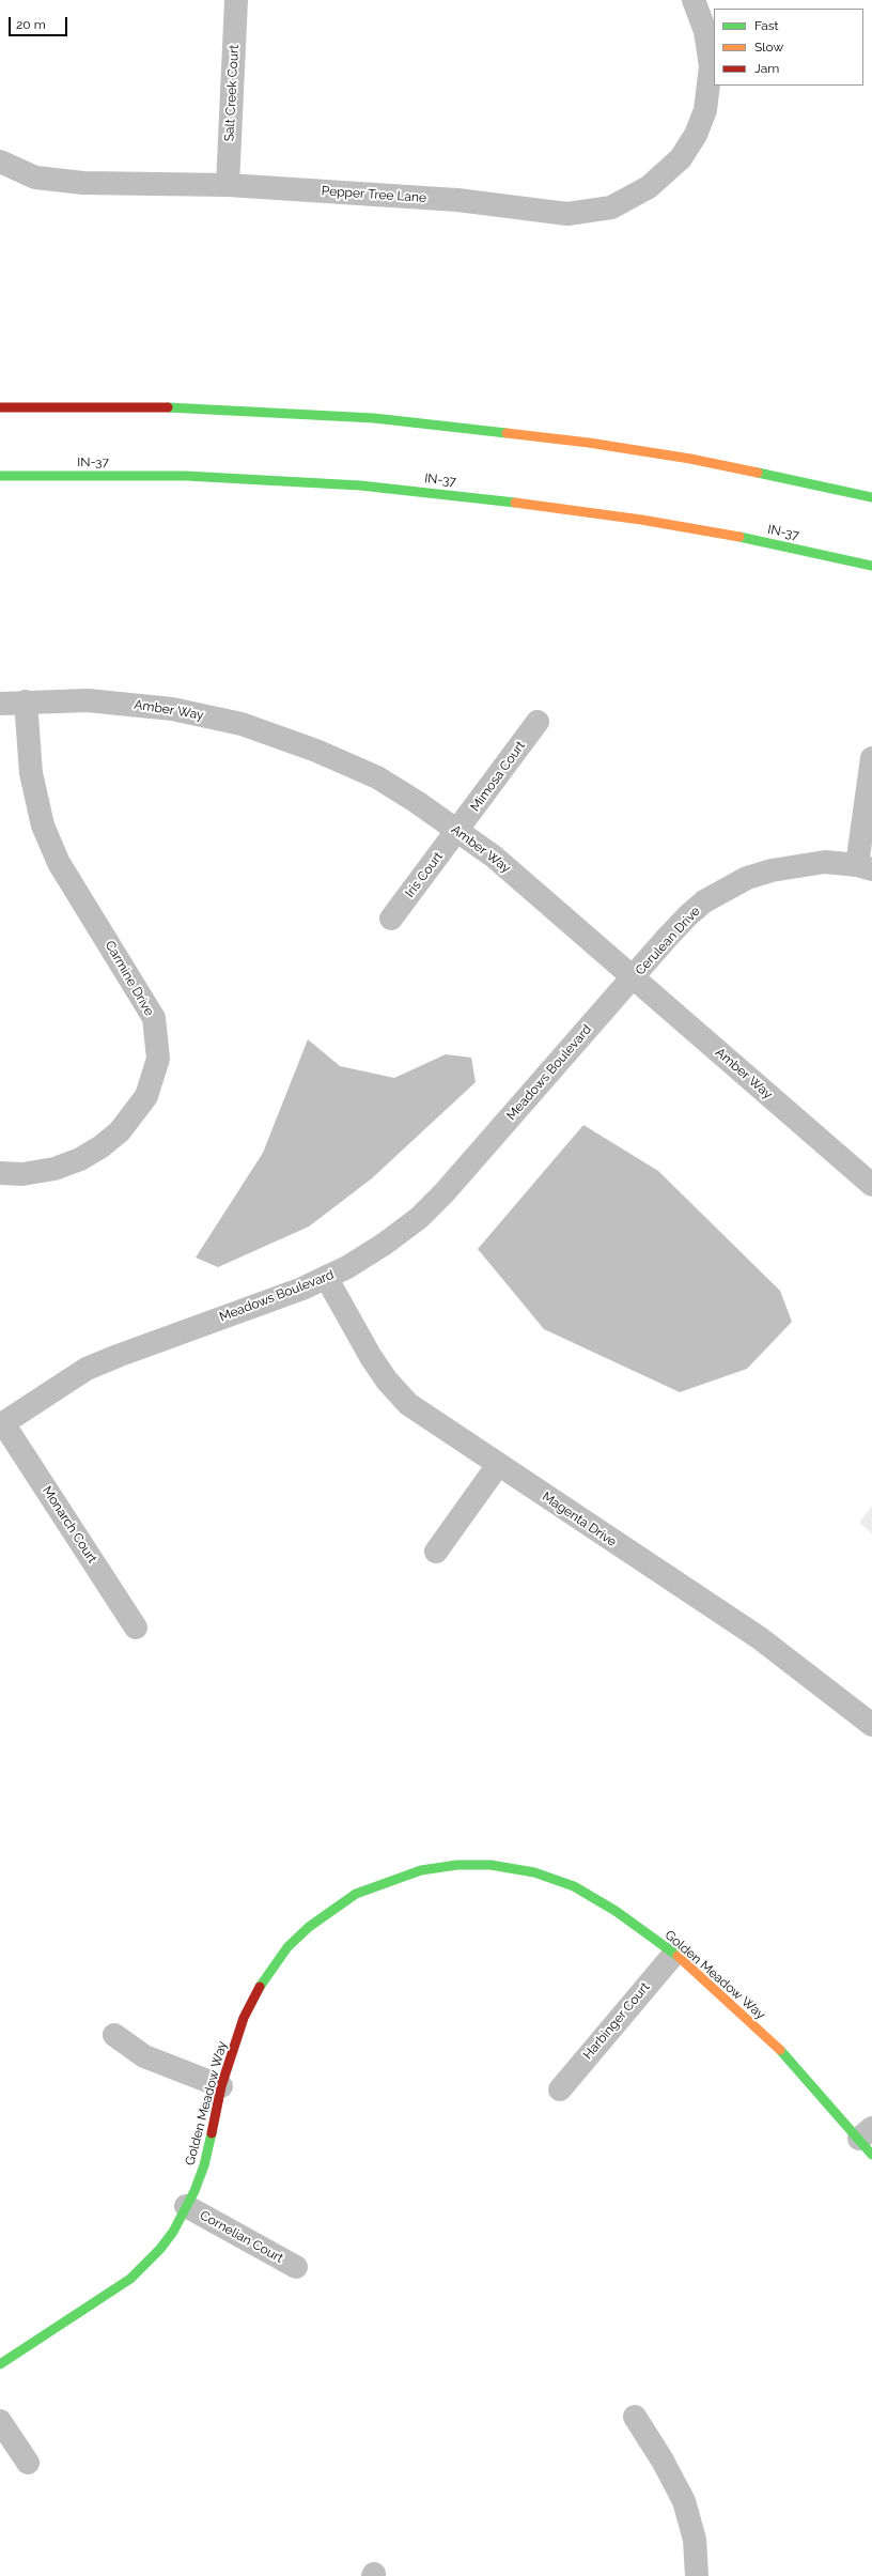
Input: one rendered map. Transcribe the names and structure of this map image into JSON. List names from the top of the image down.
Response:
{
  "streets": {
    "main road": ["IN-37", "Golden Meadow Way"],
    "street": [
      "Salt Creek Court",
      "Pepper Tree Lane",
      "Amber Way",
      "Mimosa Court",
      "Iris Court",
      "Cerulean Drive",
      "Carmine Drive",
      "Meadows Boulevard",
      "Magenta Drive",
      "Monarch Court",
      "Harbinger Court",
      "Cornelian Court"
    ]
  },
  "crossings": [
    ["Salt Creek Court", "Pepper Tree Lane"],
    ["Amber Way", "Mimosa Court"],
    ["Amber Way", "Iris Court"],
    ["Amber Way", "Cerulean Drive"],
    ["Amber Way", "Carmine Drive"],
    ["Amber Way", "Meadows Boulevard"],
    ["Mimosa Court", "Iris Court"],
    ["Cerulean Drive", "Meadows Boulevard"],
    ["Meadows Boulevard", "Magenta Drive"],
    ["Meadows Boulevard", "Monarch Court"],
    ["Golden Meadow Way", "Harbinger Court"],
    ["Golden Meadow Way", "Cornelian Court"]
  ],
  "legend": ["Fast", "Slow", "Jam"],
  "scale_bar": "20 m"
}
